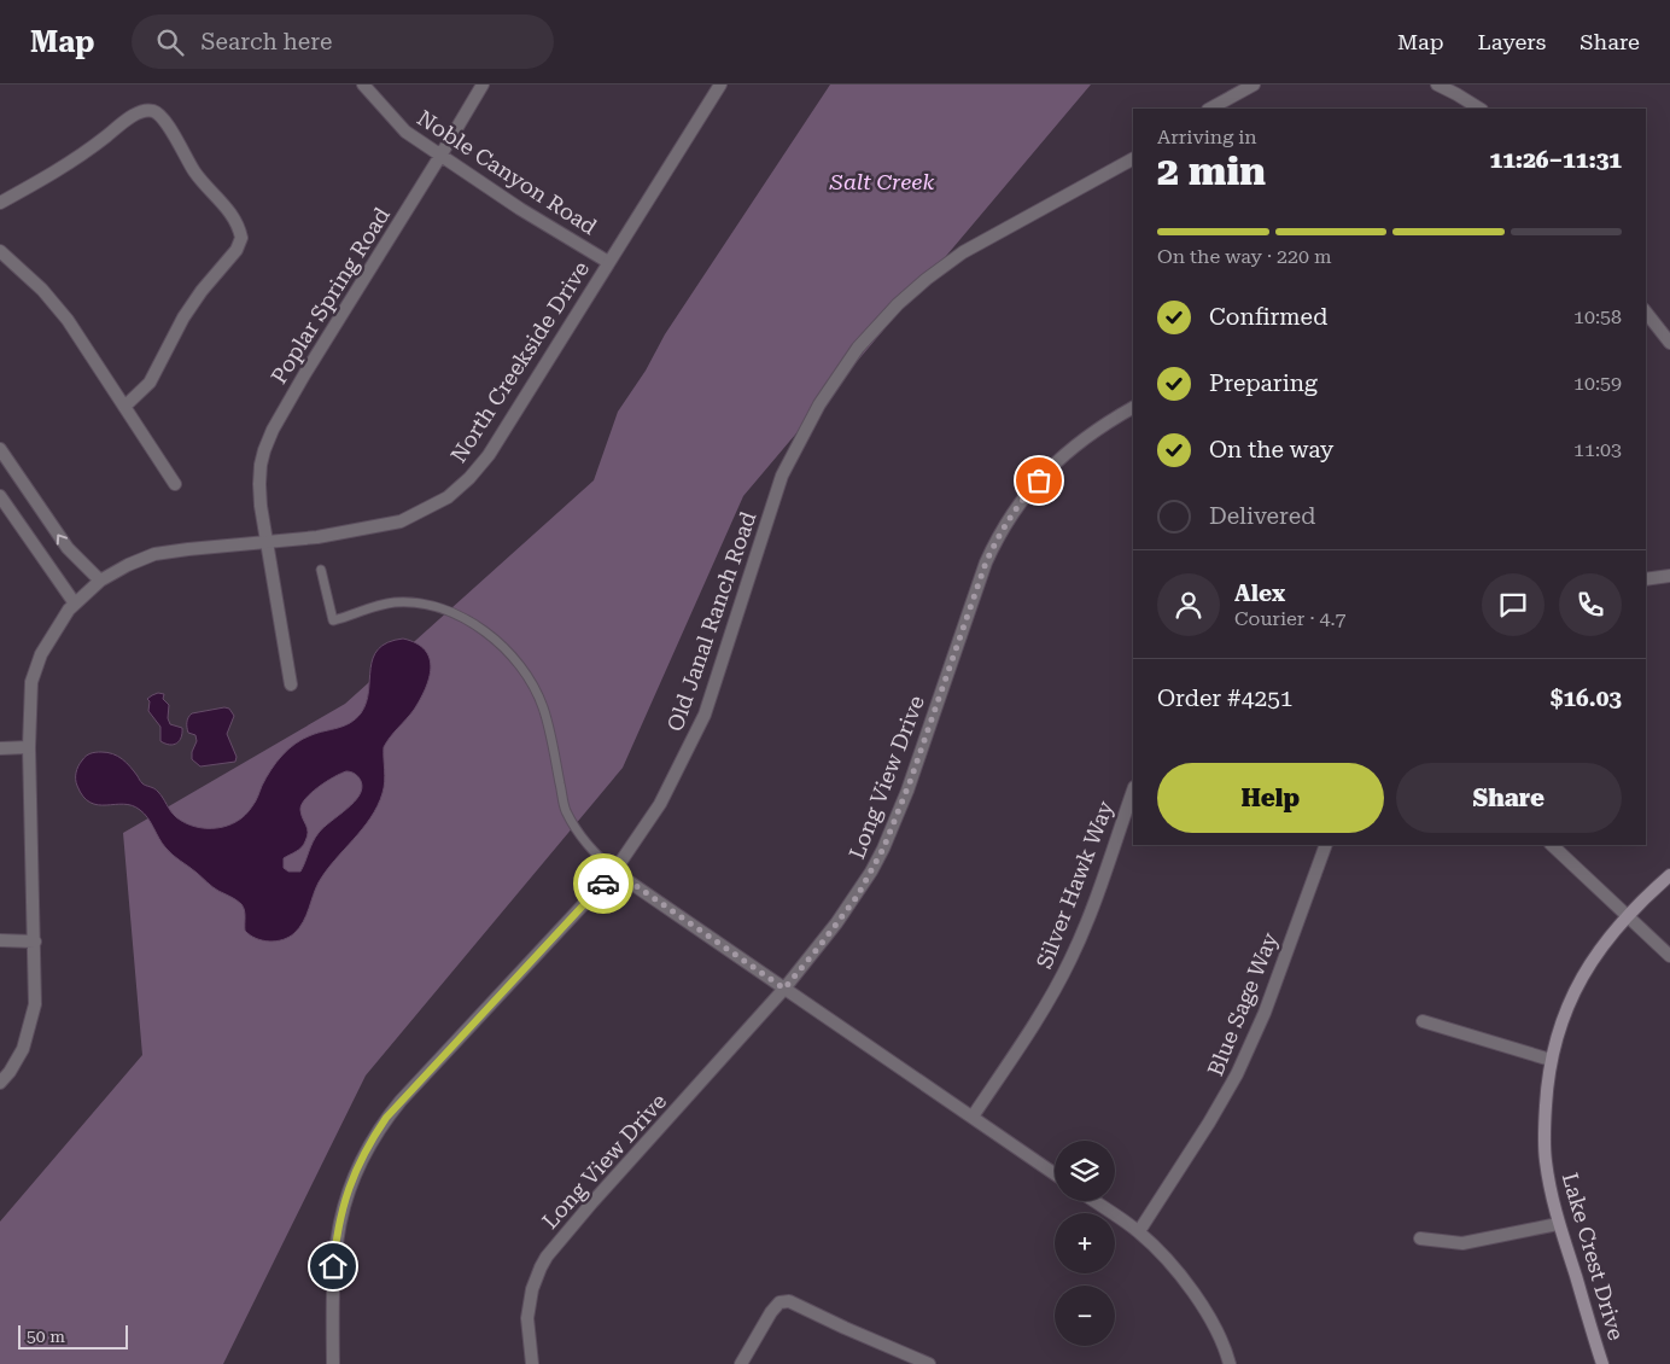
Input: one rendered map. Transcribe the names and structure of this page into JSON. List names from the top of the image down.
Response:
{
  "streets": {
    "main road": ["Lake Crest Drive"],
    "street": [
      "Noble Canyon Road",
      "Poplar Spring Road",
      "North Creekside Drive",
      "Old Janal Ranch Road",
      "Long View Drive",
      "Silver Hawk Way",
      "Blue Sage Way"
    ]
  },
  "crossings": [
    ["Noble Canyon Road", "Poplar Spring Road"],
    ["Noble Canyon Road", "North Creekside Drive"],
    ["Poplar Spring Road", "North Creekside Drive"]
  ],
  "parks": ["Salt Creek"],
  "scale_bar": "50 m",
  "page": {
    "header": "Map",
    "search": "Search here",
    "nav": ["Map", "Layers", "Share"],
    "heading": ["2 min", "Arriving in", "11:26–11:31"],
    "panel": [
      "Alex",
      "Courier · 4.7",
      "Order #4251",
      "$16.03"
    ],
    "bar": "On the way · 220 m",
    "list": [
      ["Confirmed", "10:58"],
      ["Preparing", "10:59"],
      ["On the way", "11:03"],
      "Delivered"
    ],
    "buttons": ["Help", "Share"],
    "map_buttons": ["+", "−"],
    "scale": "50 m"
  }
}
